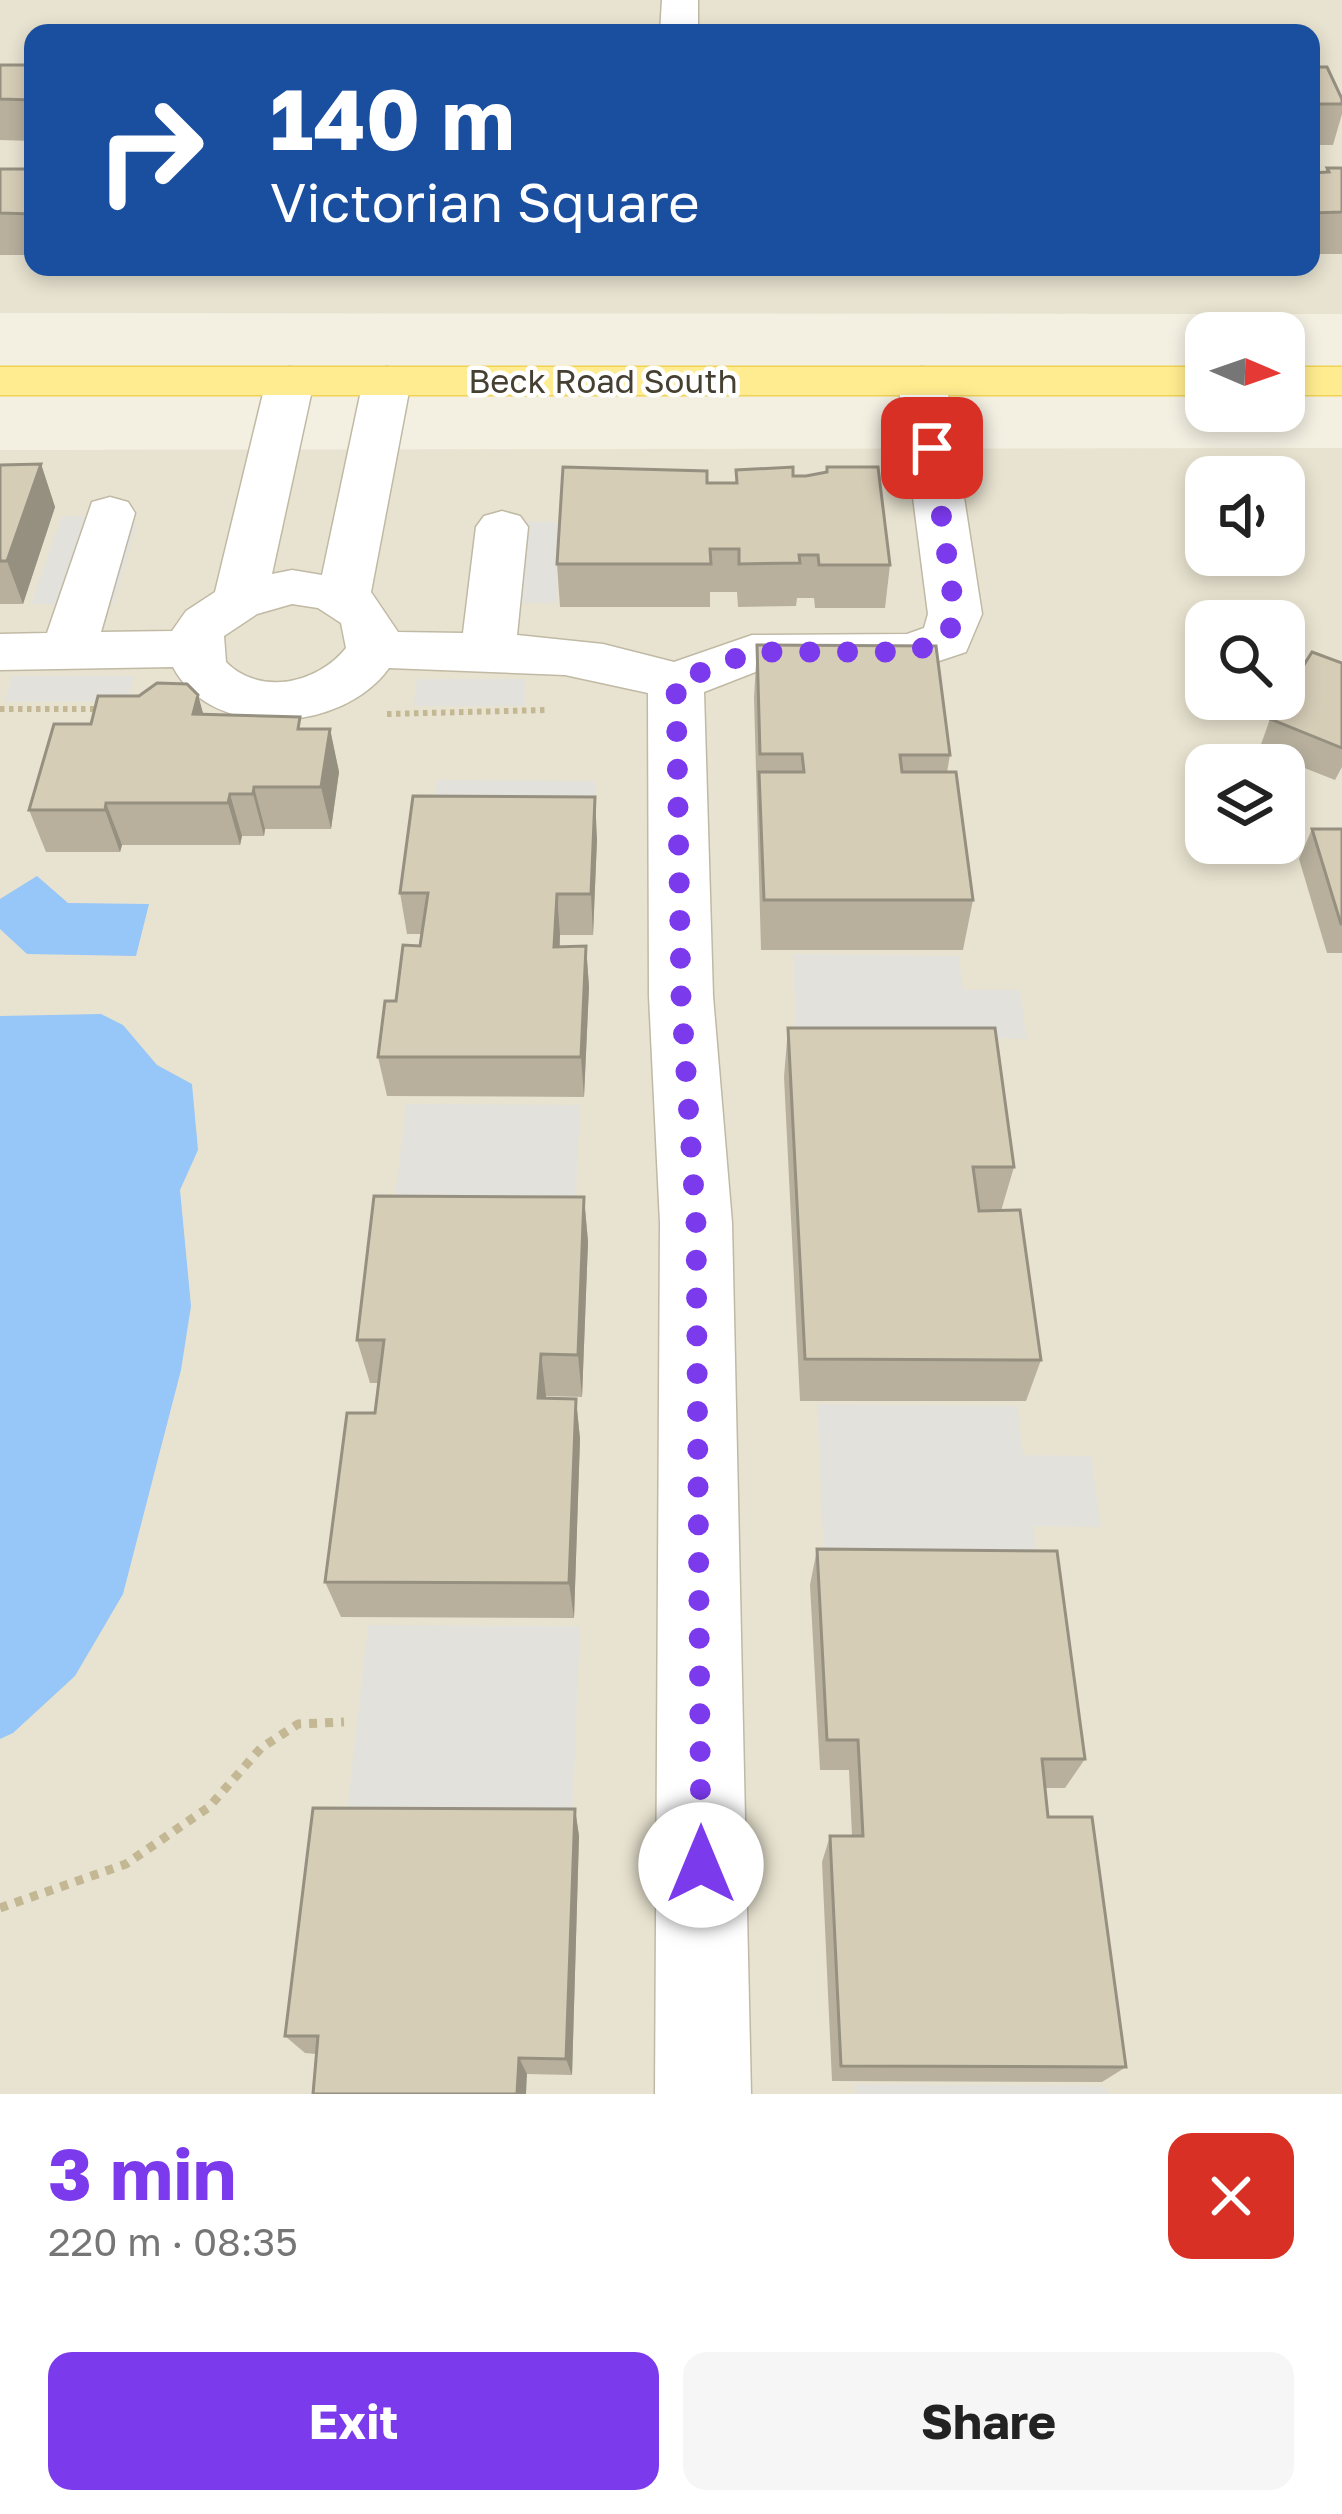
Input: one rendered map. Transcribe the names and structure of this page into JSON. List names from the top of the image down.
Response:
{
  "streets": {
    "main road": ["Beck Road South"]
  },
  "north": "right",
  "page": {
    "turn": ["140 m", "Victorian Square"],
    "heading": ["3 min", "220 m · 08:35"],
    "buttons": ["Exit", "Share"]
  }
}
